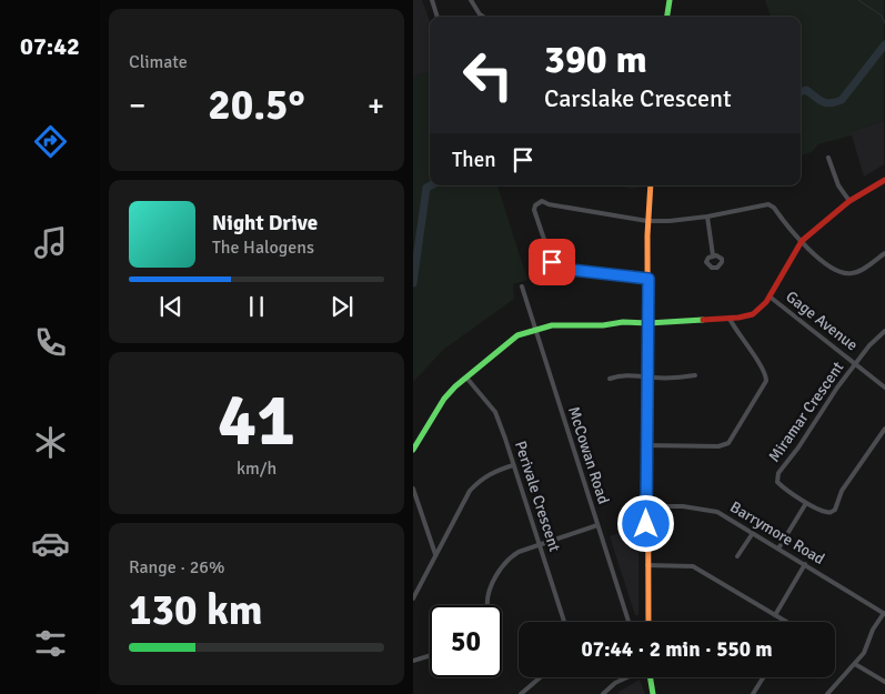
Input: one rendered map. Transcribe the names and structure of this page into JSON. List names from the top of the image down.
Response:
{
  "streets": {
    "street": [
      "Gage Avenue",
      "Miramar Crescent",
      "McCowan Road",
      "Perivale Crescent",
      "Barrymore Road"
    ]
  },
  "crossings": [
    ["Gage Avenue", "Miramar Crescent"]
  ],
  "page": {
    "tabs": "07:42",
    "tile": [
      "Climate",
      ["41", "km/h"],
      ["Range · 26%", "130 km"]
    ],
    "turn": ["390 m", "Carslake Crescent"],
    "heat": ["−", "20.5°", "+"],
    "then": "Then",
    "song": ["Night Drive", "The Halogens"],
    "limit": "50",
    "trip": "07:44 · 2 min · 550 m"
  }
}
